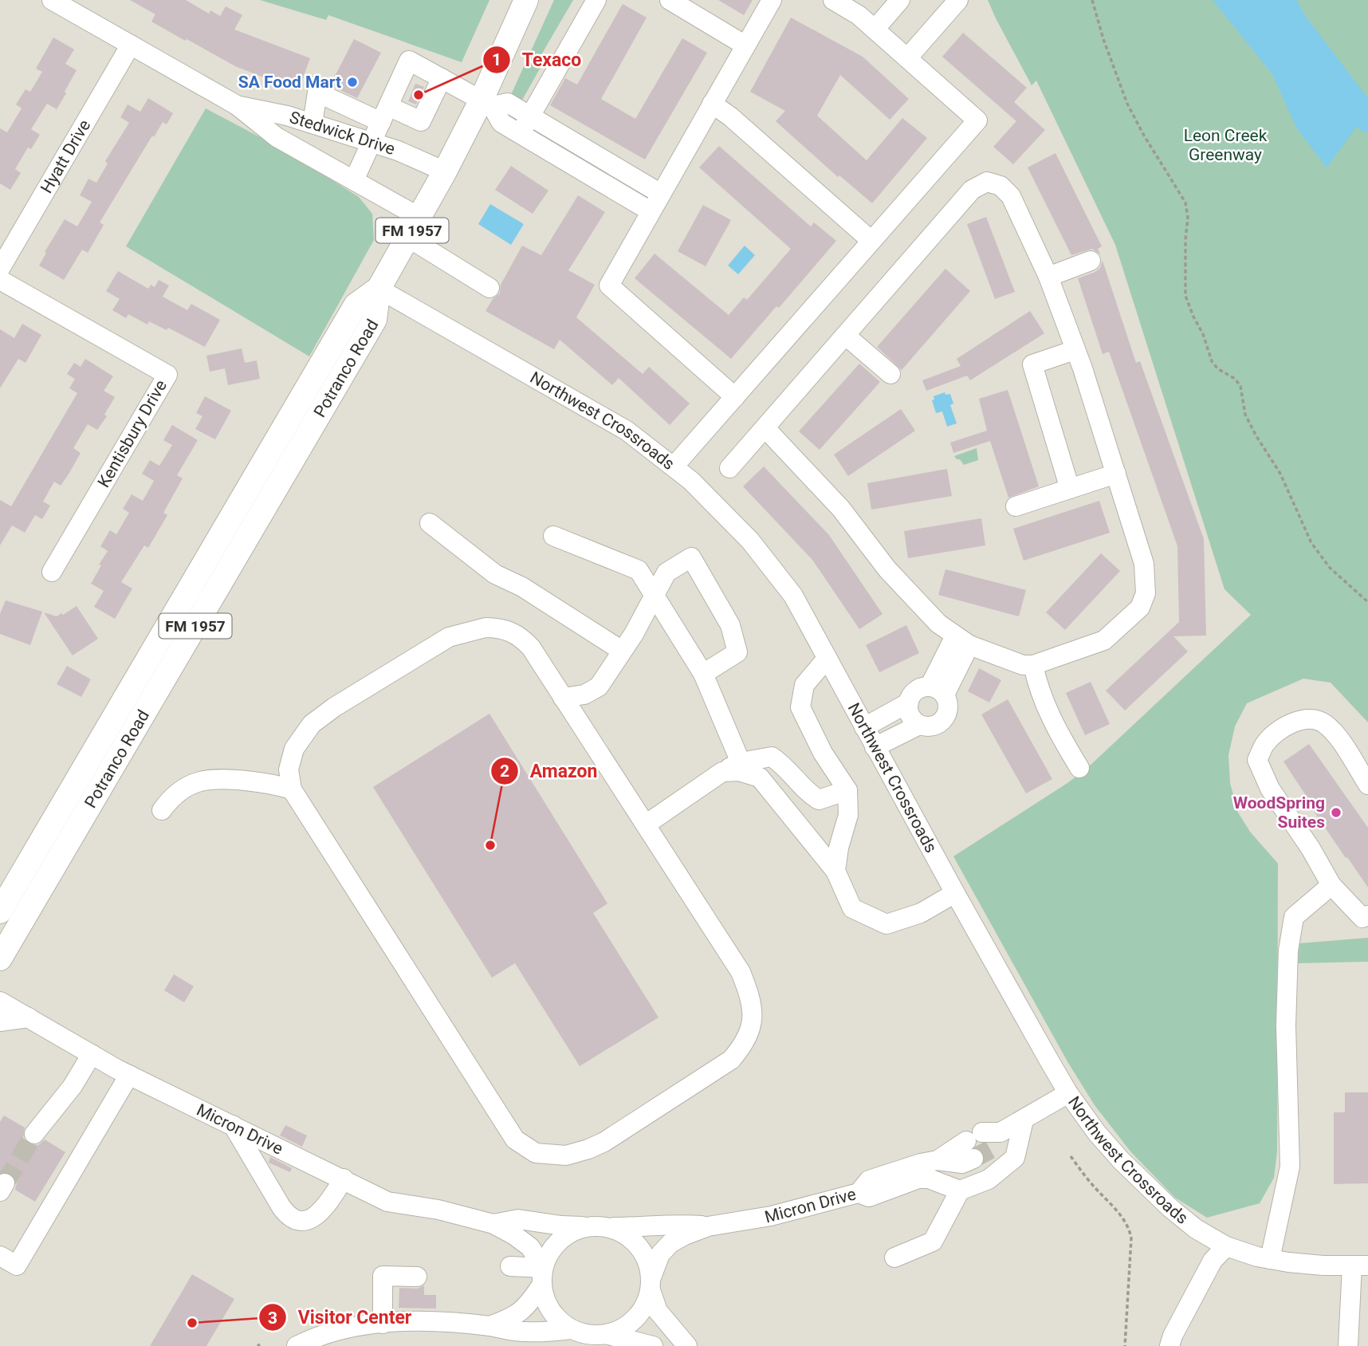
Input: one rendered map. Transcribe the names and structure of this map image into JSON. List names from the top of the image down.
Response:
{
  "streets": {
    "main road": ["FM 1957", "Potranco Road"],
    "street": [
      "Stedwick Drive",
      "Hyatt Drive",
      "Northwest Crossroads",
      "Kentisbury Drive",
      "Micron Drive"
    ]
  },
  "crossings": [
    ["Stedwick Drive", "Hyatt Drive"],
    ["Stedwick Drive", "FM 1957"],
    ["FM 1957", "Potranco Road"],
    ["FM 1957", "Northwest Crossroads"],
    ["Potranco Road", "Northwest Crossroads"]
  ],
  "parks": ["Leon Creek Greenway"],
  "places": [
    "SA Food Mart",
    "Texaco",
    "WoodSpring Suites",
    "Amazon",
    "Visitor Center"
  ]
}
